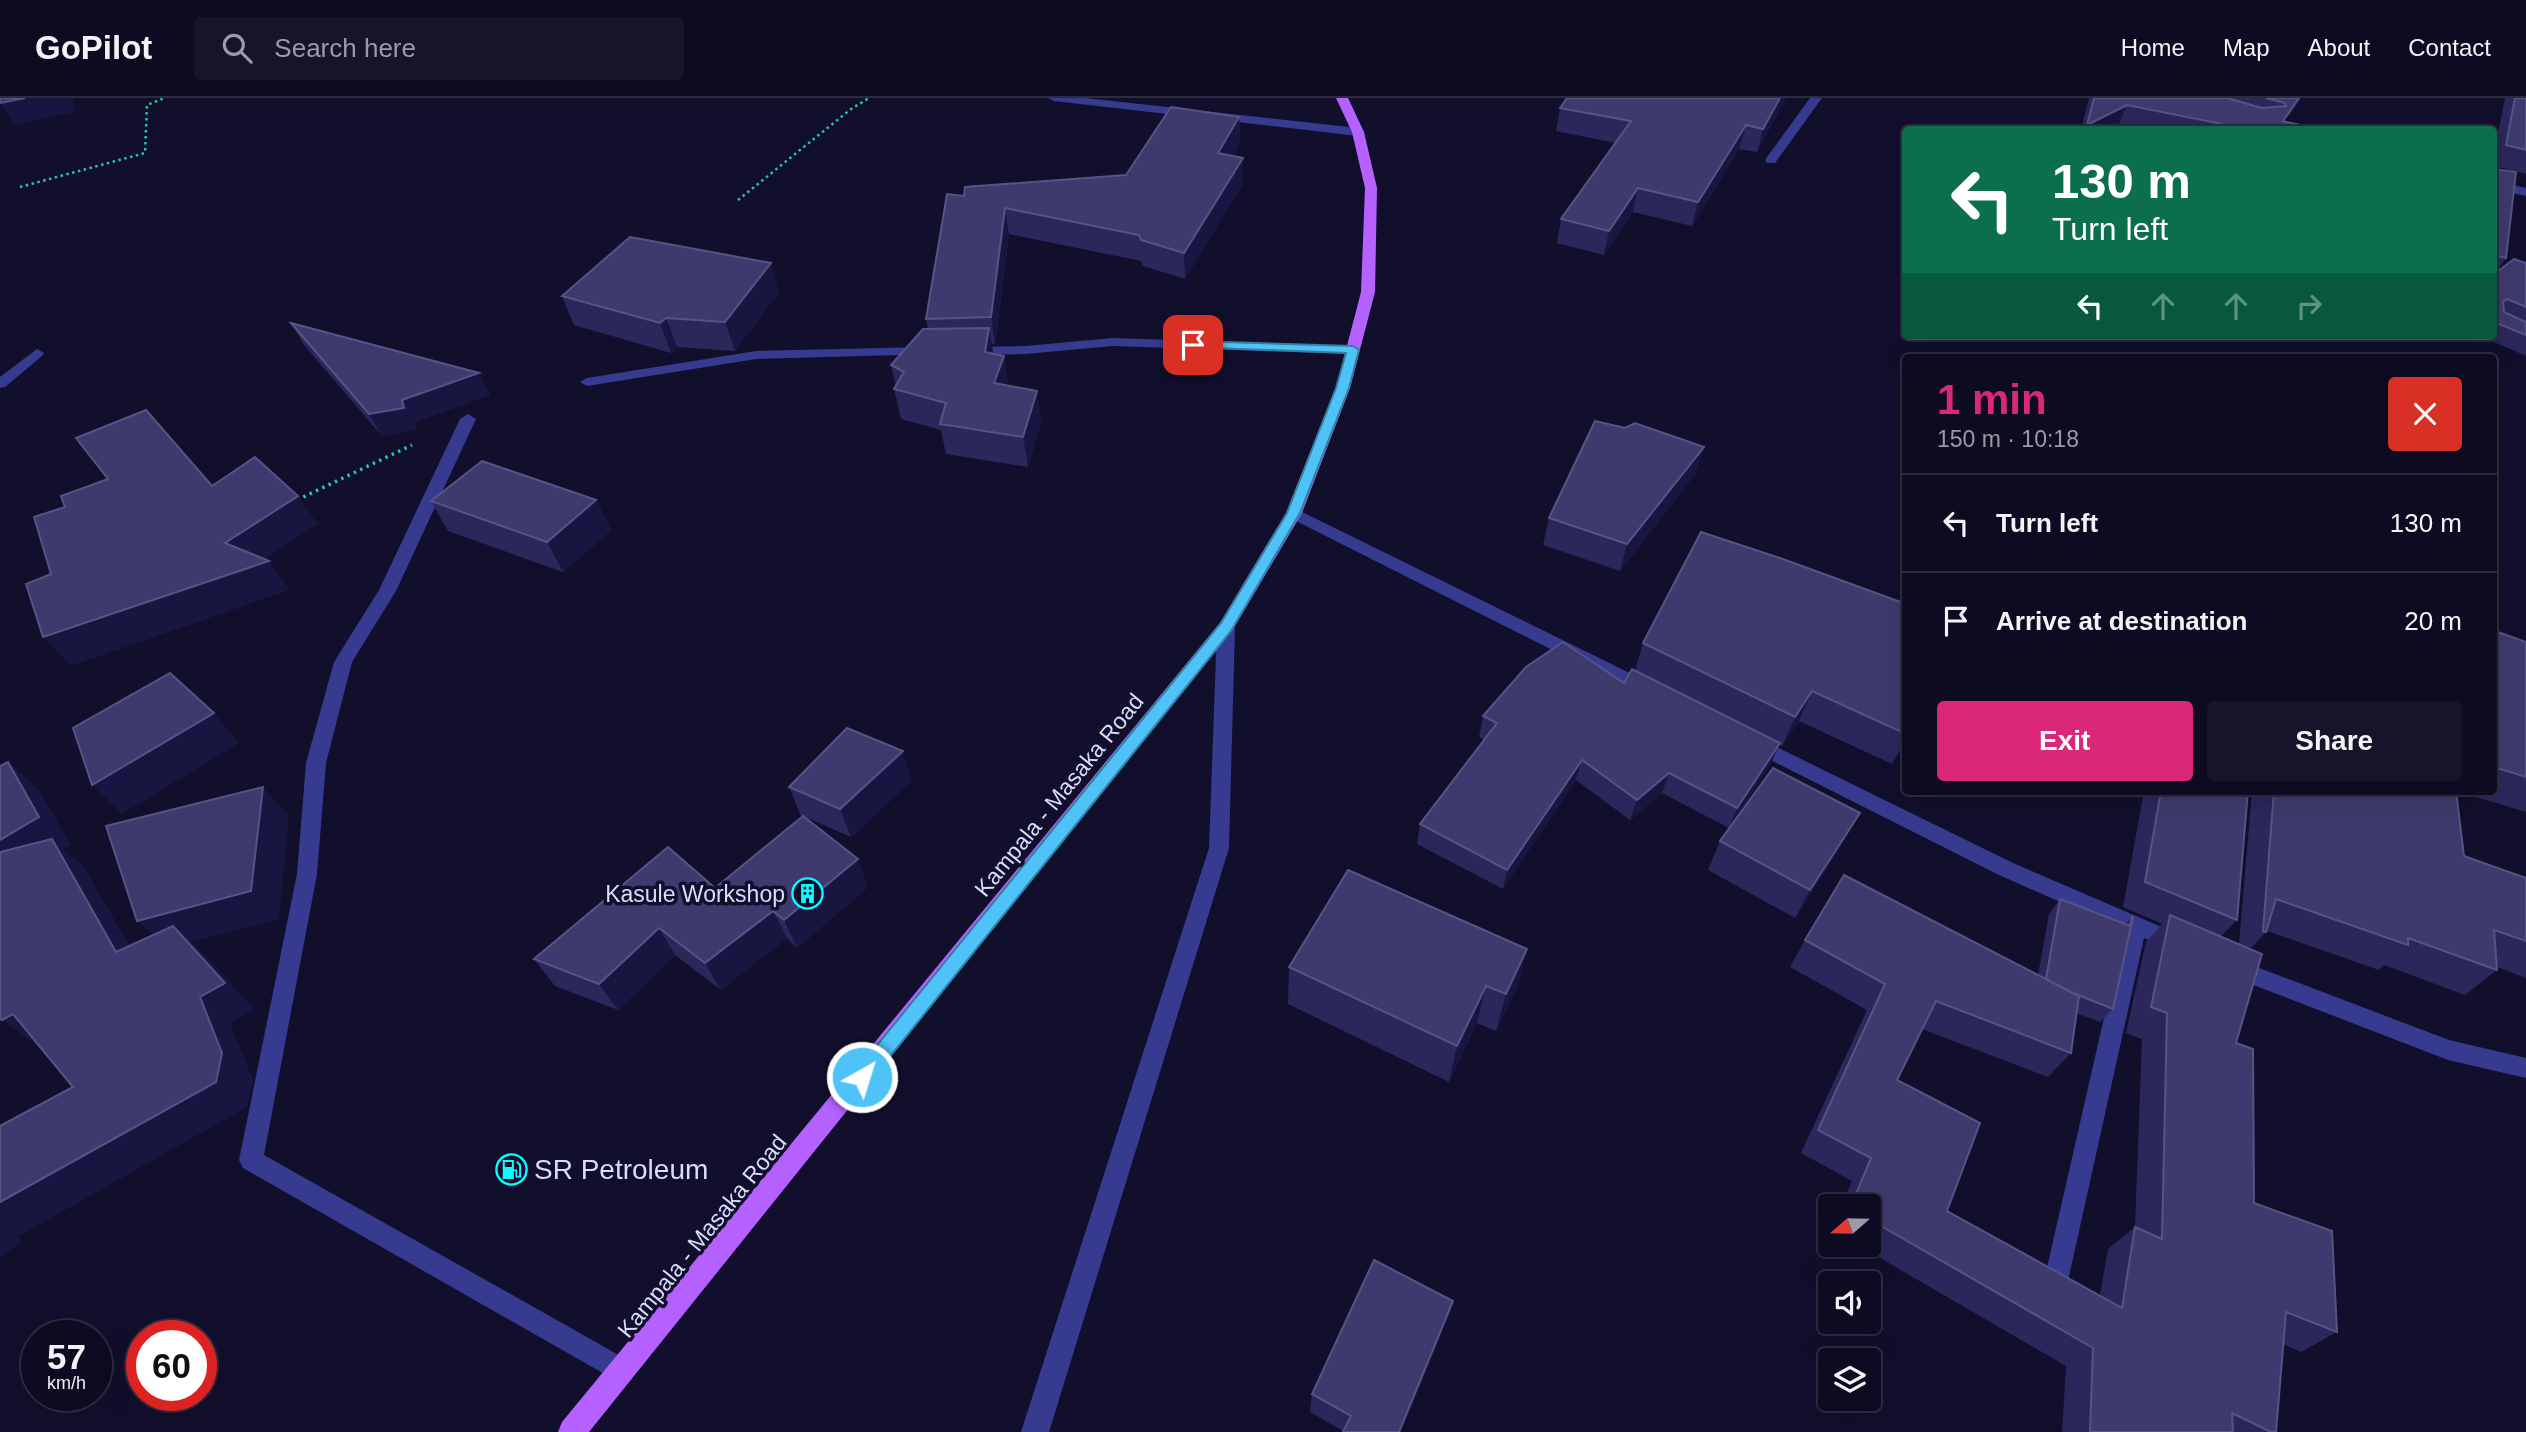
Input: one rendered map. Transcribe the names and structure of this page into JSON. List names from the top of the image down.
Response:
{
  "streets": {
    "main road": ["Kampala - Masaka Road"]
  },
  "places": {
    "building": ["Kasule Workshop"],
    "fuel station": ["SR Petroleum"]
  },
  "north": "left",
  "page": {
    "header": "GoPilot",
    "search": "Search here",
    "nav": [
      "Home",
      "Map",
      "About",
      "Contact"
    ],
    "turn": ["130 m", "Turn left"],
    "heading": ["1 min", "150 m · 10:18"],
    "list": [
      {
        "name": "Turn left",
        "value": "130 m"
      },
      {
        "name": "Arrive at destination",
        "value": "20 m"
      }
    ],
    "buttons": ["Exit", "Share"],
    "speed": "57 km/h",
    "limit": "60"
  }
}
